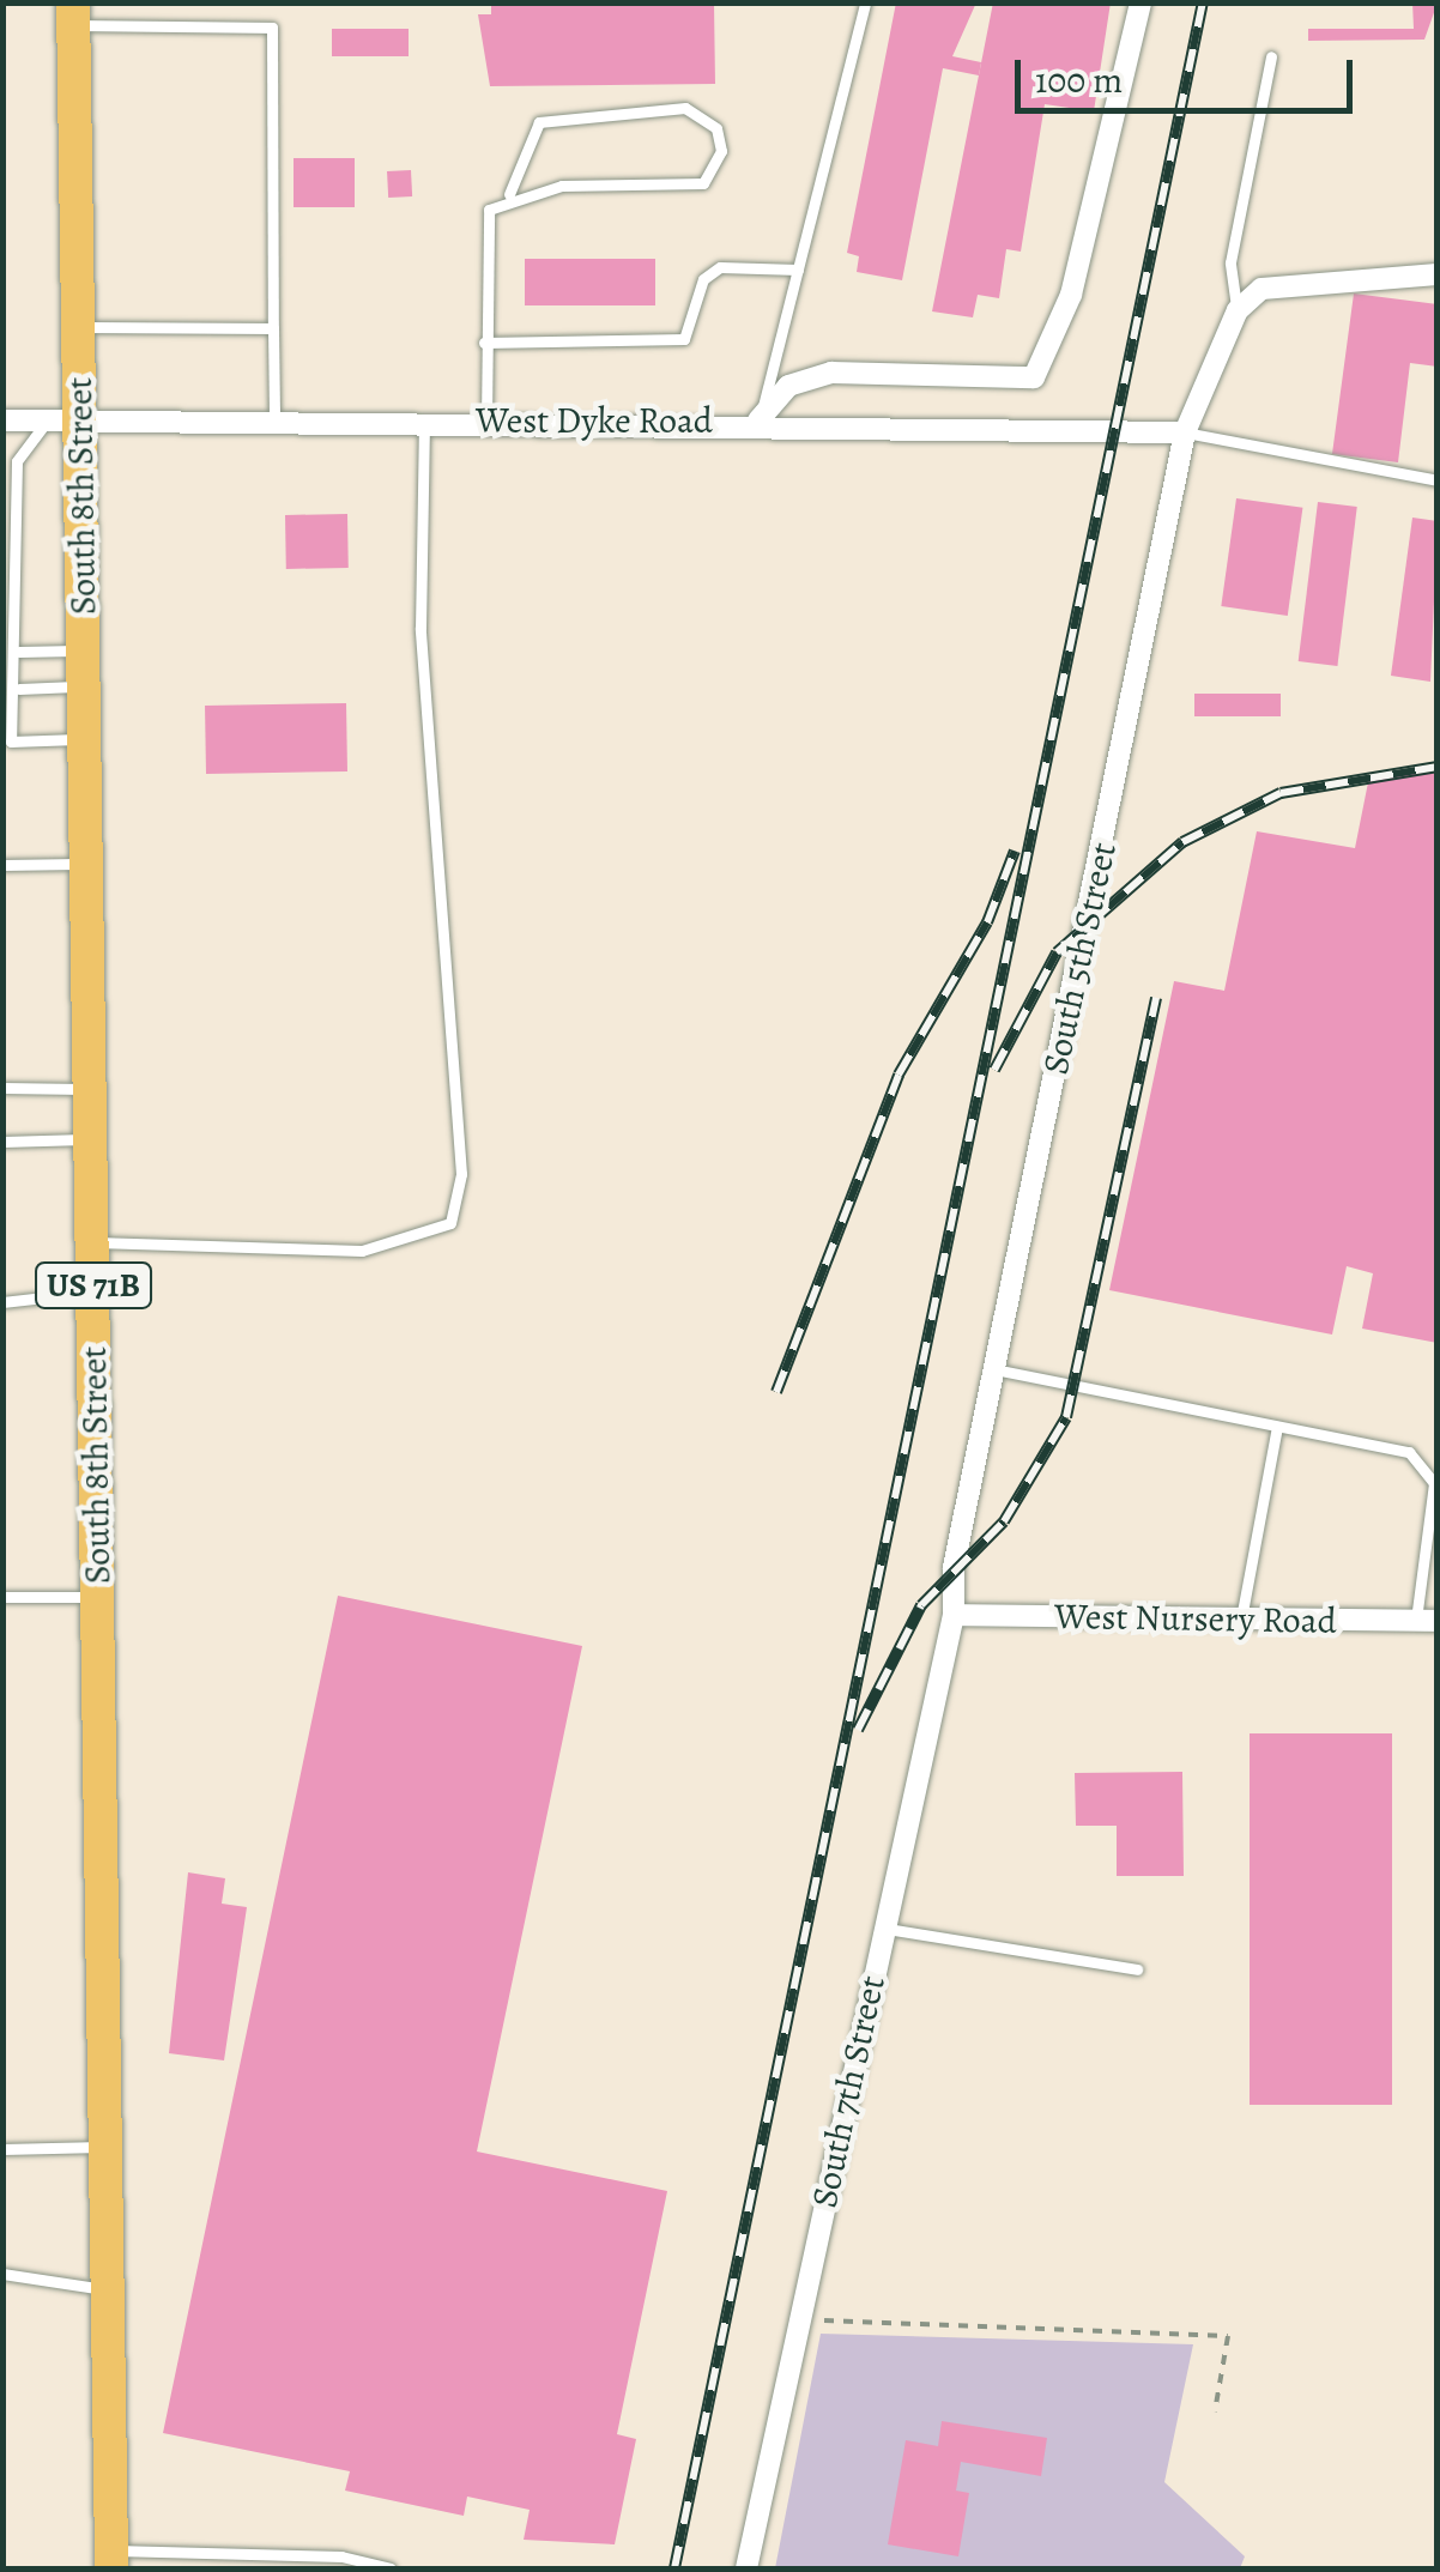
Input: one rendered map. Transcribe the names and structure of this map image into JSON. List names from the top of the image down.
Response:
{
  "streets": {
    "main road": ["South 8th Street", "US 71B"],
    "street": [
      "West Dyke Road",
      "South 5th Street",
      "West Nursery Road",
      "South 7th Street"
    ]
  },
  "crossings": [
    ["West Dyke Road", "South 8th Street"],
    ["West Dyke Road", "South 5th Street"],
    ["South 5th Street", "West Nursery Road"],
    ["South 5th Street", "South 7th Street"],
    ["West Nursery Road", "South 7th Street"]
  ],
  "scale_bar": "100 m"
}
